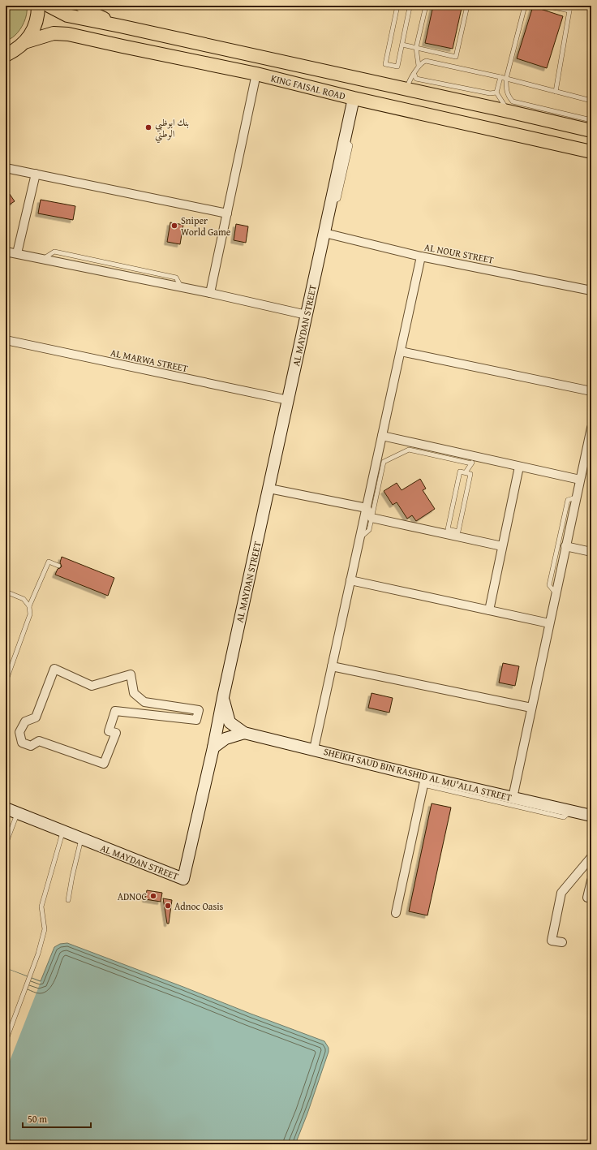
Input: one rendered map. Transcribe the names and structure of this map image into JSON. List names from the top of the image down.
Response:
{
  "streets": {
    "main road": ["KING FAISAL ROAD"],
    "street": [
      "AL NOUR STREET",
      "AL MAYDAN STREET",
      "AL MARWA STREET",
      "SHEIKH SAUD BIN RASHID AL MU'ALLA STREET"
    ]
  },
  "crossings": [
    ["KING FAISAL ROAD", "AL MAYDAN STREET"],
    ["AL NOUR STREET", "AL MAYDAN STREET"],
    ["AL MAYDAN STREET", "AL MARWA STREET"],
    ["AL MAYDAN STREET", "SHEIKH SAUD BIN RASHID AL MU'ALLA STREET"]
  ],
  "places": [
    "بنك ابوظبي الوطني",
    "Sniper World Game",
    "ADNOC",
    "Adnoc Oasis"
  ],
  "scale_bar": "50 m"
}
